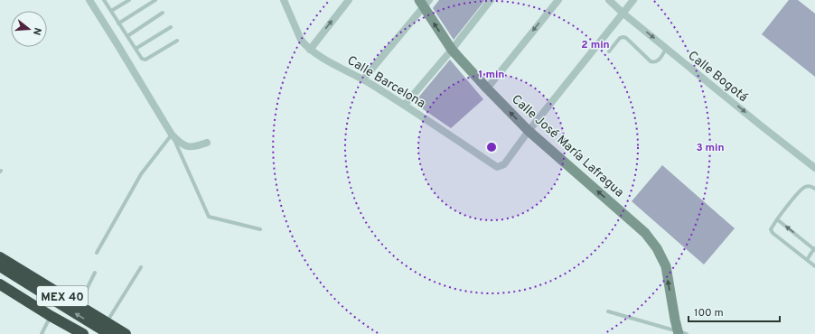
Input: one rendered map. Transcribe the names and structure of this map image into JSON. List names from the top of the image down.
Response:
{
  "streets": {
    "highway": ["MEX 40"],
    "main road": ["Calle José María Lafragua"],
    "street": ["Calle Bogotá", "Calle Barcelona"]
  },
  "crossings": [
    ["Calle Barcelona", "Calle José María Lafragua"]
  ],
  "one_way": ["Calle Bogotá", "Calle José María Lafragua"],
  "scale_bar": "100 m",
  "north": "right",
  "rings": ["2 min", "1 min", "3 min"]
}
